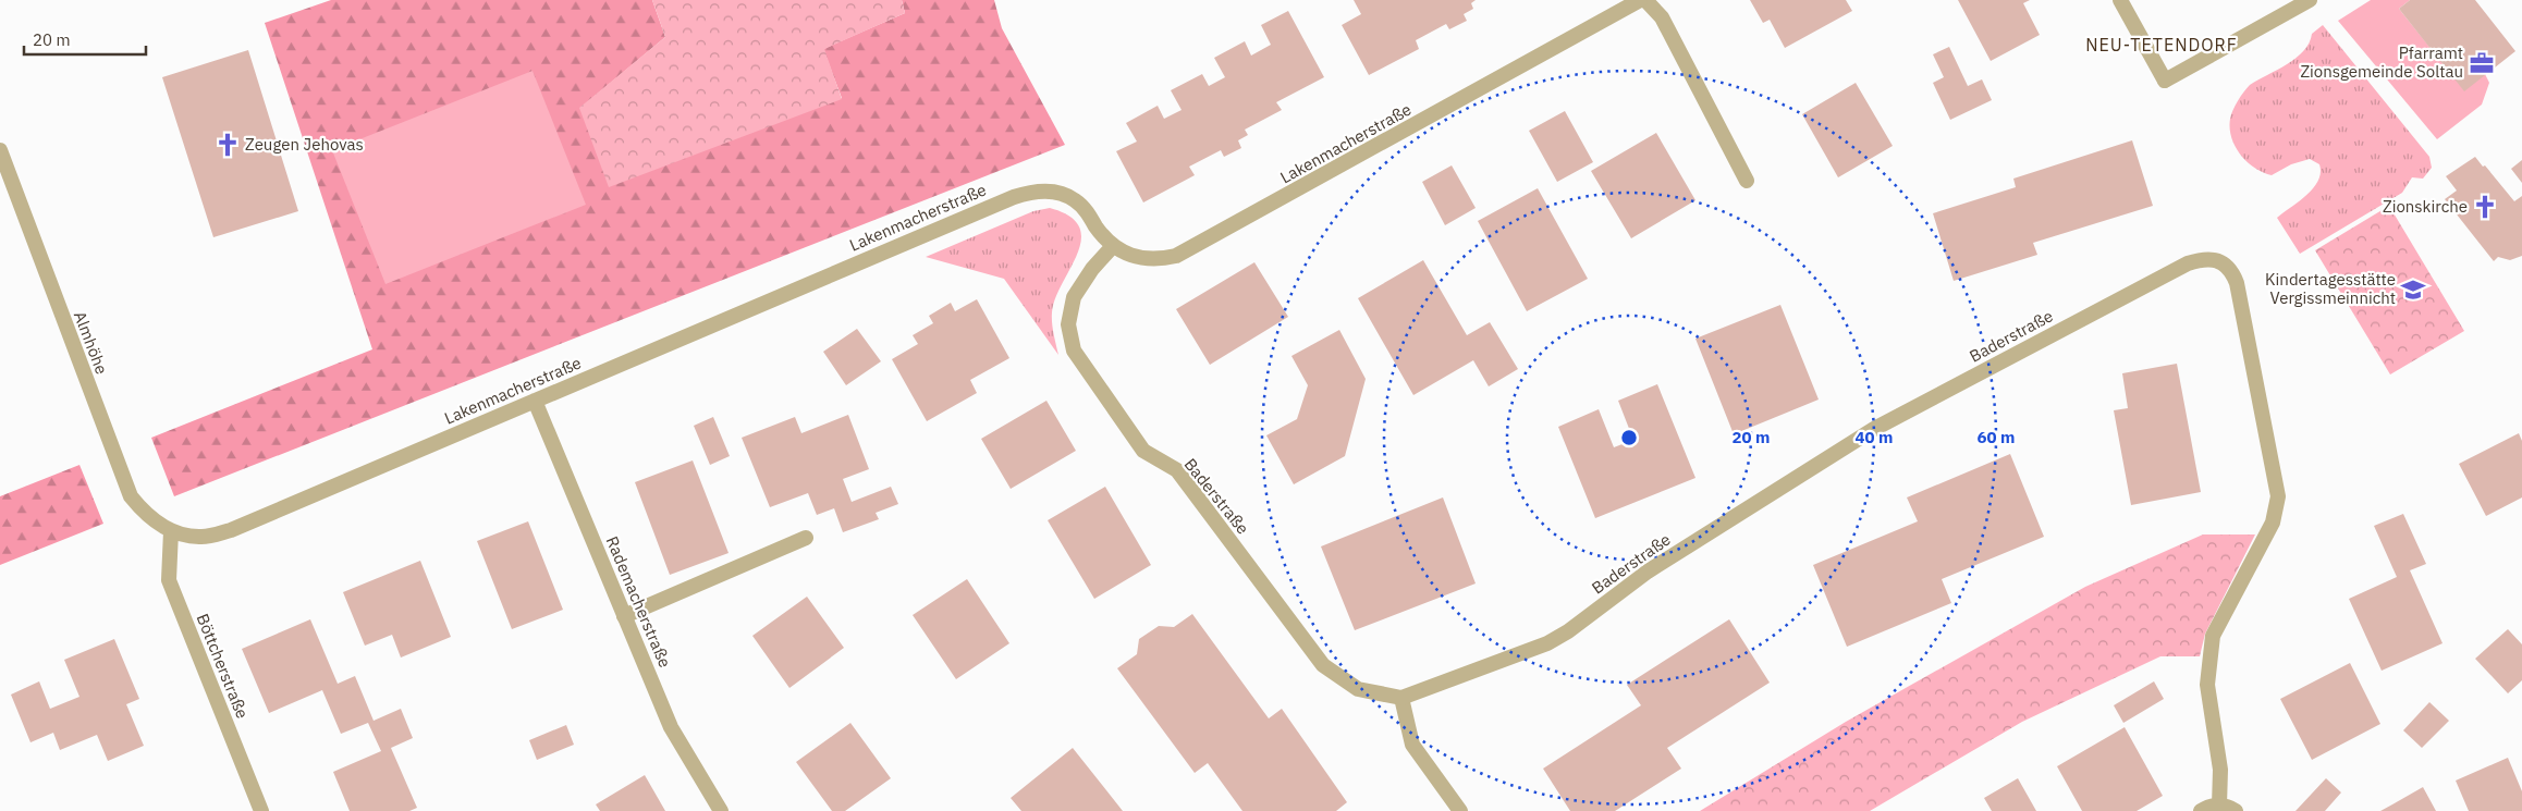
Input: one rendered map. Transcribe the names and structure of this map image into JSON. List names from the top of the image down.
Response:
{
  "streets": {
    "street": [
      "Lakenmacherstraße",
      "Baderstraße",
      "Almhöhe",
      "Rademacherstraße",
      "Böttcherstraße"
    ]
  },
  "crossings": [
    ["Lakenmacherstraße", "Baderstraße"],
    ["Lakenmacherstraße", "Almhöhe"],
    ["Lakenmacherstraße", "Rademacherstraße"],
    ["Lakenmacherstraße", "Böttcherstraße"],
    ["Almhöhe", "Böttcherstraße"]
  ],
  "districts": ["NEU-TETENDORF"],
  "places": {
    "office": ["Pfarramt Zionsgemeinde Soltau"],
    "church": ["Zeugen Jehovas", "Zionskirche"],
    "school or university": ["Kindertagesstätte Vergissmeinnicht"]
  },
  "scale_bar": "20 m",
  "rings": ["20 m", "40 m", "60 m"]
}
